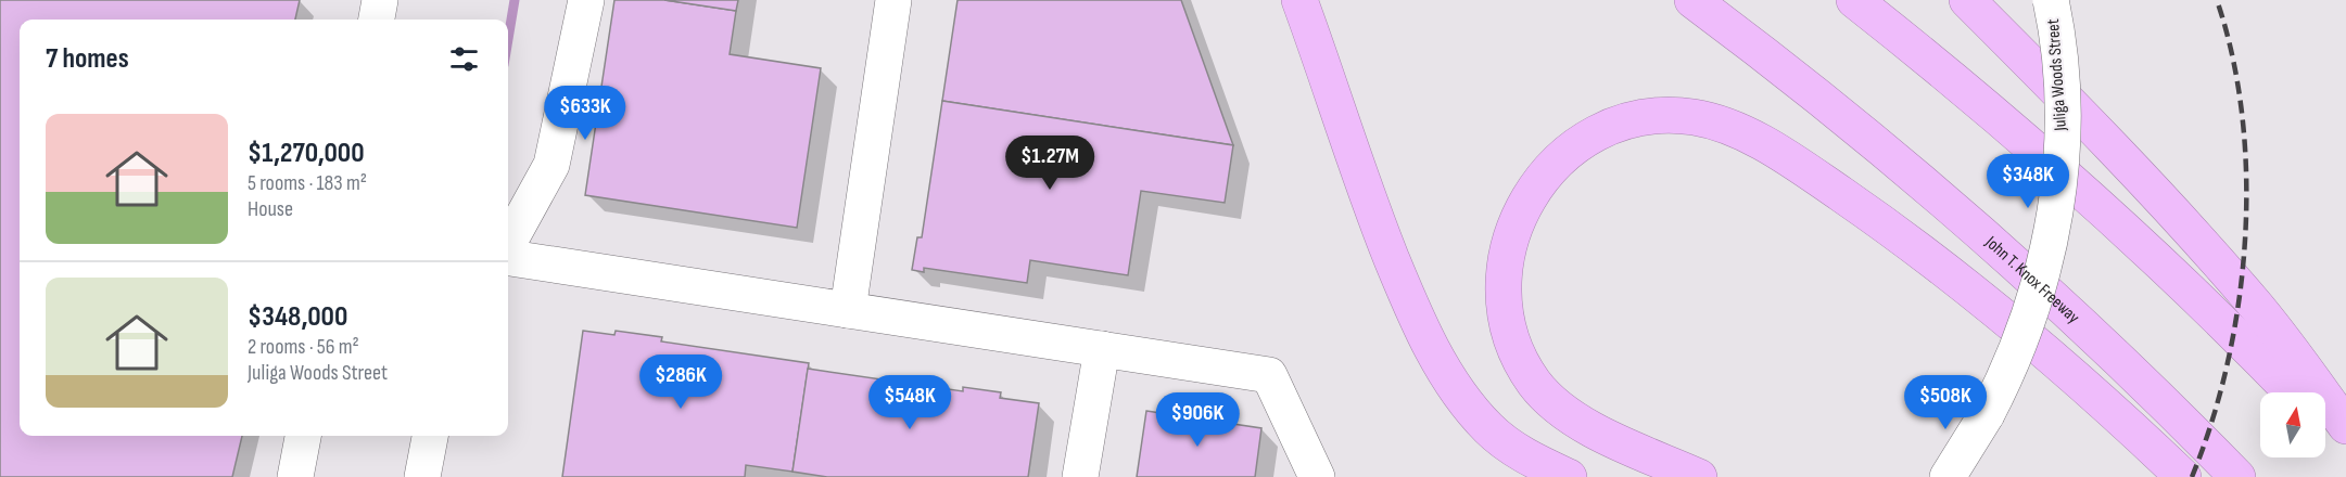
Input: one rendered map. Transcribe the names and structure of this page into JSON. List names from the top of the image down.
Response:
{
  "streets": {
    "highway": ["John T. Knox Freeway"],
    "street": ["Juliga Woods Street"]
  },
  "north": "top",
  "page": {
    "heading": "7 homes",
    "price": [
      "$633K",
      "$1.27M",
      "$348K",
      "$286K",
      "$548K",
      "$508K",
      "$906K"
    ],
    "list": [
      {
        "name": "$1,270,000",
        "note": "5 rooms · 183 m² · House"
      },
      {
        "name": "$348,000",
        "note": "2 rooms · 56 m² · Juliga Woods Street"
      }
    ]
  }
}
